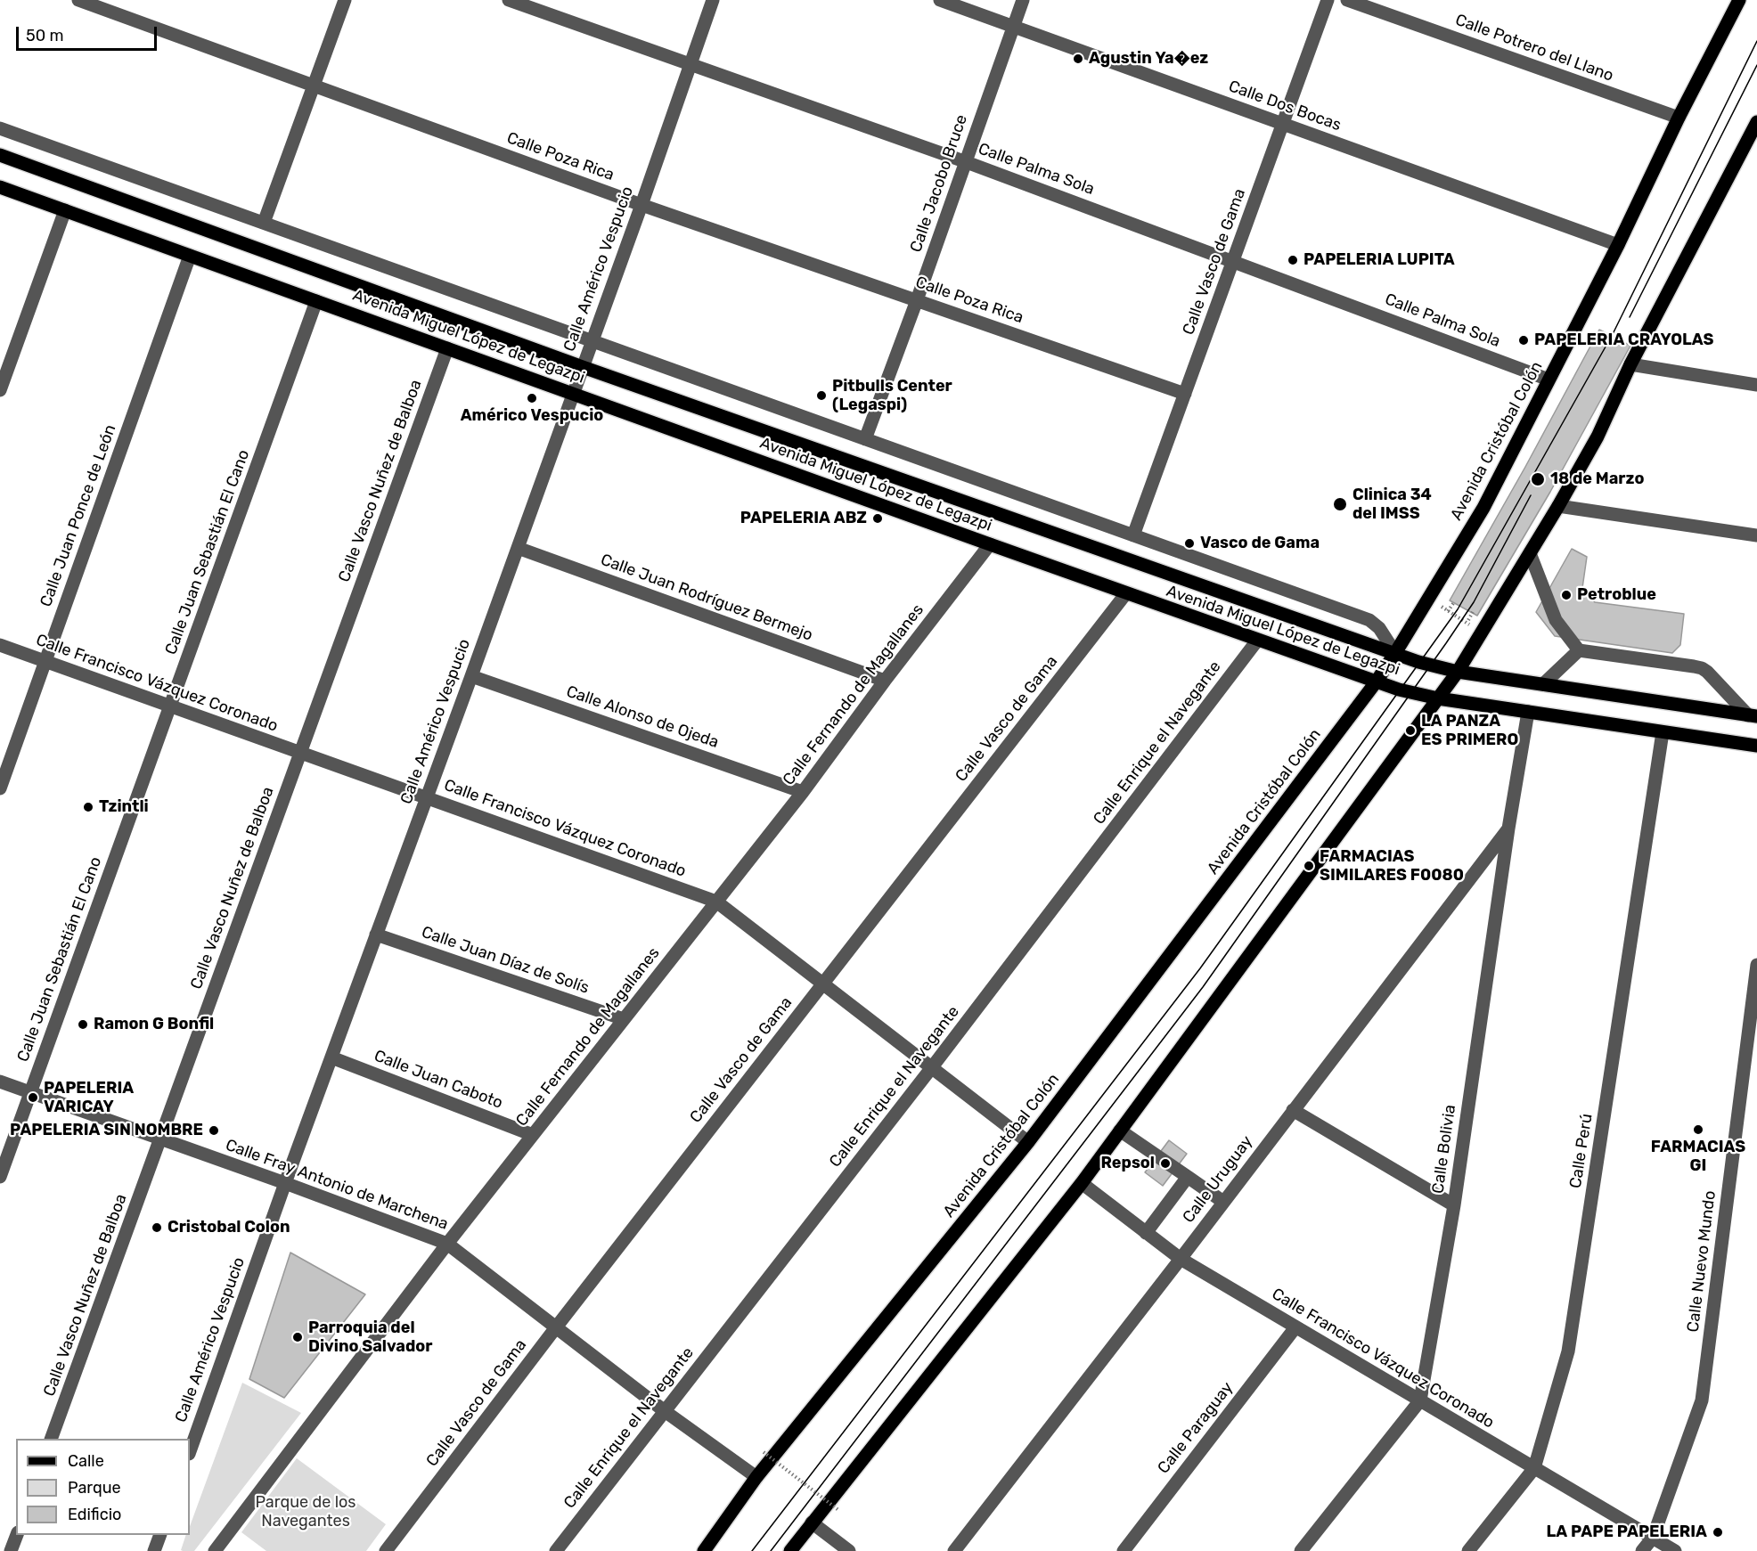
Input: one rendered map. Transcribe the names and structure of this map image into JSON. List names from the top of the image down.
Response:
{
  "streets": {
    "main road": ["Avenida Miguel López de Legazpi", "Avenida Cristóbal Colón"],
    "street": [
      "Calle Potrero del Llano",
      "Calle Dos Bocas",
      "Calle Poza Rica",
      "Calle Palma Sola",
      "Calle Jacobo Bruce",
      "Calle Vasco de Gama",
      "Calle Américo Vespucio",
      "Calle Vasco Nuñez de Balboa",
      "Calle Juan Ponce de León",
      "Calle Juan Sebastián El Cano",
      "Calle Juan Rodríguez Bermejo",
      "Calle Francisco Vázquez Coronado",
      "Calle Fernando de Magallanes",
      "Calle Alonso de Ojeda",
      "Calle Enrique el Navegante",
      "Calle Juan Díaz de Solís",
      "Calle Juan Caboto",
      "Calle Bolivia",
      "Calle Perú",
      "Calle Uruguay",
      "Calle Fray Antonio de Marchena",
      "Calle Nuevo Mundo",
      "Calle Paraguay"
    ]
  },
  "crossings": [
    ["Calle Potrero del Llano", "Avenida Cristóbal Colón"],
    ["Calle Dos Bocas", "Calle Jacobo Bruce"],
    ["Calle Dos Bocas", "Calle Vasco de Gama"],
    ["Calle Dos Bocas", "Avenida Cristóbal Colón"],
    ["Calle Poza Rica", "Calle Jacobo Bruce"],
    ["Calle Poza Rica", "Calle Vasco de Gama"],
    ["Calle Poza Rica", "Calle Américo Vespucio"],
    ["Calle Palma Sola", "Calle Jacobo Bruce"],
    ["Calle Palma Sola", "Calle Vasco de Gama"],
    ["Calle Palma Sola", "Calle Américo Vespucio"],
    ["Calle Palma Sola", "Avenida Cristóbal Colón"],
    ["Calle Jacobo Bruce", "Avenida Miguel López de Legazpi"],
    ["Calle Vasco de Gama", "Avenida Miguel López de Legazpi"],
    ["Calle Vasco de Gama", "Calle Francisco Vázquez Coronado"],
    ["Calle Vasco de Gama", "Calle Fray Antonio de Marchena"],
    ["Calle Américo Vespucio", "Avenida Miguel López de Legazpi"],
    ["Calle Américo Vespucio", "Calle Juan Rodríguez Bermejo"],
    ["Calle Américo Vespucio", "Calle Francisco Vázquez Coronado"],
    ["Calle Américo Vespucio", "Calle Alonso de Ojeda"],
    ["Calle Américo Vespucio", "Calle Juan Díaz de Solís"],
    ["Calle Américo Vespucio", "Calle Juan Caboto"],
    ["Calle Américo Vespucio", "Calle Fray Antonio de Marchena"],
    ["Avenida Miguel López de Legazpi", "Avenida Cristóbal Colón"],
    ["Avenida Miguel López de Legazpi", "Calle Vasco Nuñez de Balboa"],
    ["Avenida Miguel López de Legazpi", "Calle Juan Ponce de León"],
    ["Avenida Miguel López de Legazpi", "Calle Juan Sebastián El Cano"],
    ["Avenida Miguel López de Legazpi", "Calle Fernando de Magallanes"],
    ["Avenida Miguel López de Legazpi", "Calle Enrique el Navegante"],
    ["Avenida Miguel López de Legazpi", "Calle Bolivia"],
    ["Avenida Miguel López de Legazpi", "Calle Perú"],
    ["Avenida Cristóbal Colón", "Calle Francisco Vázquez Coronado"],
    ["Avenida Cristóbal Colón", "Calle Fray Antonio de Marchena"],
    ["Calle Vasco Nuñez de Balboa", "Calle Francisco Vázquez Coronado"],
    ["Calle Vasco Nuñez de Balboa", "Calle Fray Antonio de Marchena"],
    ["Calle Juan Ponce de León", "Calle Francisco Vázquez Coronado"],
    ["Calle Juan Sebastián El Cano", "Calle Francisco Vázquez Coronado"],
    ["Calle Juan Sebastián El Cano", "Calle Fray Antonio de Marchena"],
    ["Calle Juan Rodríguez Bermejo", "Calle Fernando de Magallanes"],
    ["Calle Francisco Vázquez Coronado", "Calle Fernando de Magallanes"],
    ["Calle Francisco Vázquez Coronado", "Calle Enrique el Navegante"],
    ["Calle Francisco Vázquez Coronado", "Calle Bolivia"],
    ["Calle Francisco Vázquez Coronado", "Calle Perú"],
    ["Calle Francisco Vázquez Coronado", "Calle Uruguay"],
    ["Calle Francisco Vázquez Coronado", "Calle Nuevo Mundo"],
    ["Calle Francisco Vázquez Coronado", "Calle Paraguay"],
    ["Calle Fernando de Magallanes", "Calle Alonso de Ojeda"],
    ["Calle Fernando de Magallanes", "Calle Juan Díaz de Solís"],
    ["Calle Fernando de Magallanes", "Calle Juan Caboto"],
    ["Calle Fernando de Magallanes", "Calle Fray Antonio de Marchena"],
    ["Calle Enrique el Navegante", "Calle Fray Antonio de Marchena"],
    ["Calle Bolivia", "Calle Uruguay"]
  ],
  "parks": ["Parque de los Navegantes"],
  "places": [
    "Agustin Ya�ez",
    "PAPELERIA LUPITA",
    "PAPELERIA CRAYOLAS",
    "Pitbulls Center (Legaspi)",
    "Américo Vespucio",
    "18 de Marzo",
    "Clinica 34 del IMSS",
    "PAPELERIA ABZ",
    "Vasco de Gama",
    "Petroblue",
    "LA PANZA ES PRIMERO",
    "Tzintli",
    "FARMACIAS SIMILARES F0080",
    "Ramon G Bonfil",
    "PAPELERIA VARICAY",
    "FARMACIAS GI",
    "PAPELERIA SIN NOMBRE",
    "Repsol",
    "Cristobal Colon",
    "Parroquia del Divino Salvador",
    "LA PAPE PAPELERIA"
  ],
  "legend": ["Calle", "Parque", "Edificio"],
  "scale_bar": "50 m"
}
